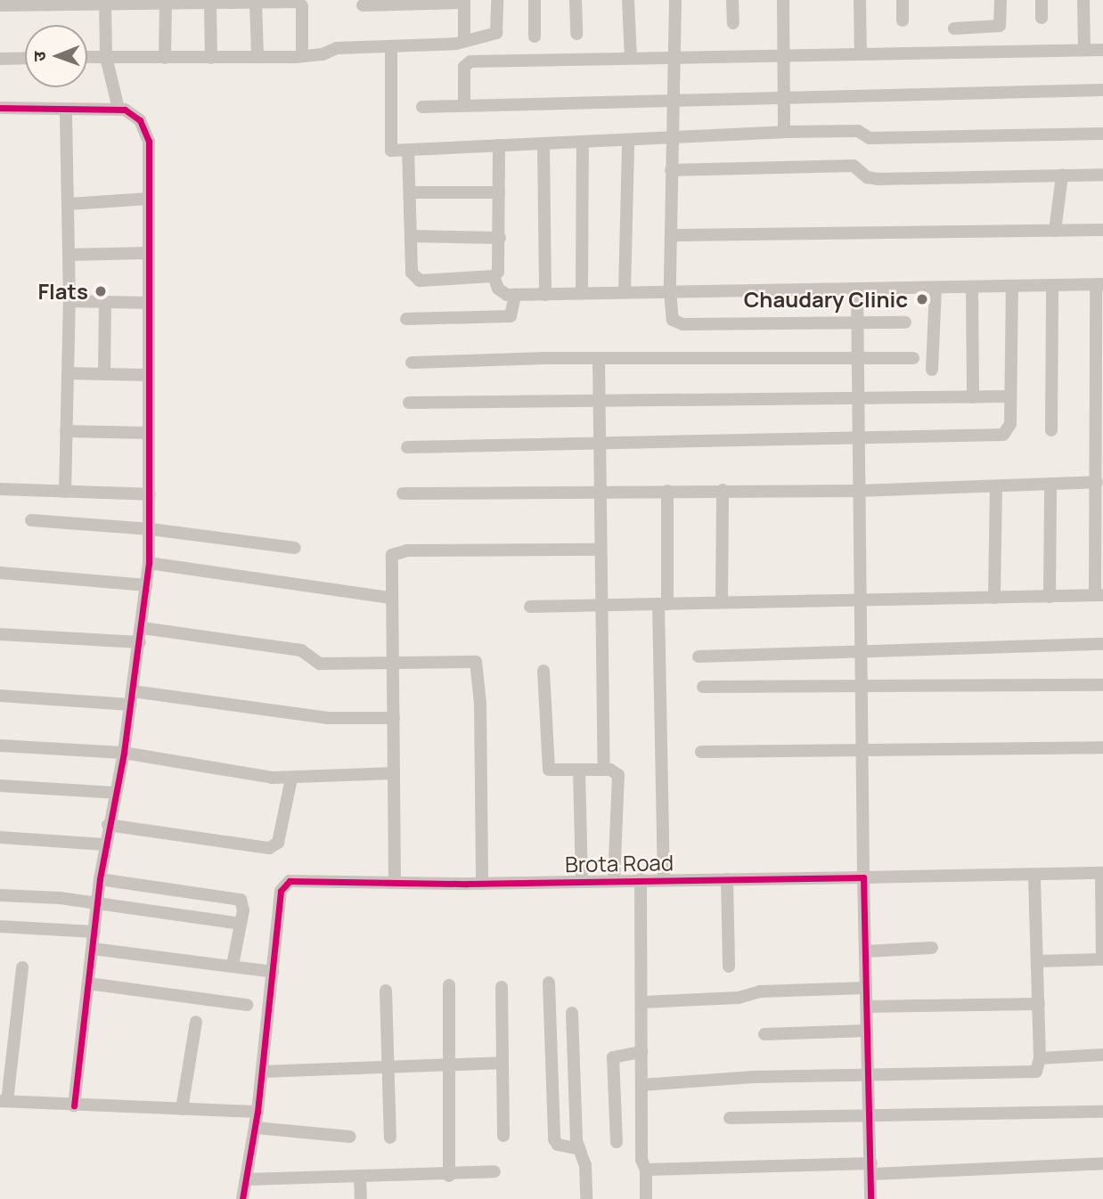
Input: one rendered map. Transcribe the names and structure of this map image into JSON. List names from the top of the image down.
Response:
{
  "streets": {
    "street": ["Brota Road"]
  },
  "places": ["Flats", "Chaudary Clinic"],
  "north": "left"
}
